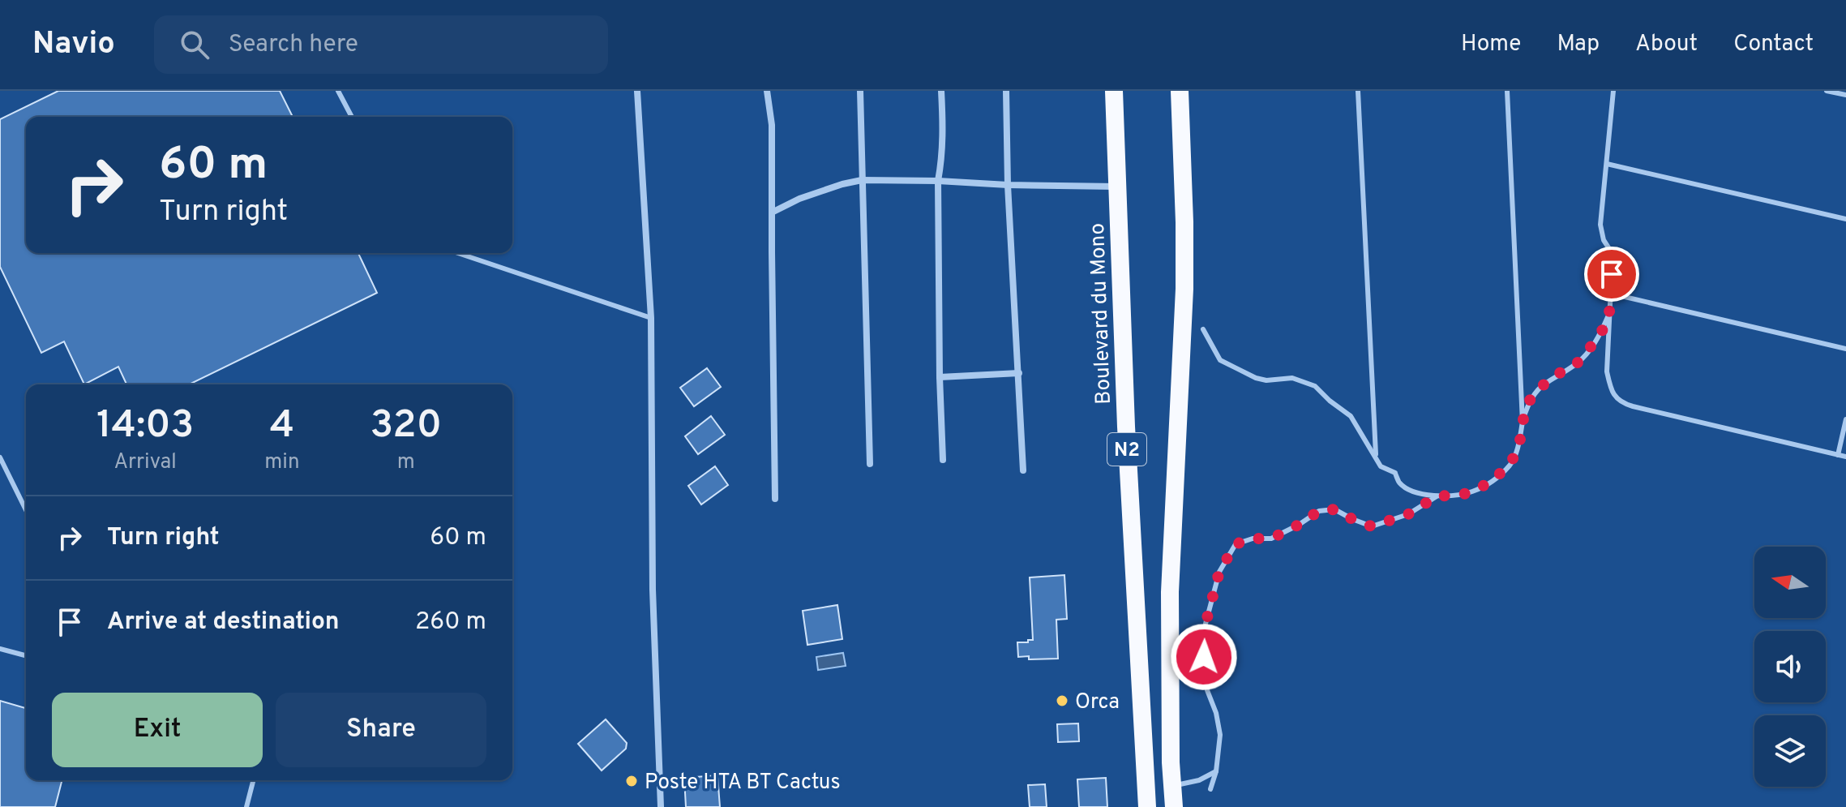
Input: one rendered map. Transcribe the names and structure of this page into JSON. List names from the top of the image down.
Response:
{
  "streets": {
    "highway": ["Boulevard du Mono", "N2"]
  },
  "places": ["Orca", "Poste HTA BT Cactus"],
  "north": "left",
  "page": {
    "header": "Navio",
    "search": "Search here",
    "nav": [
      "Home",
      "Map",
      "About",
      "Contact"
    ],
    "turn": ["60 m", "Turn right"],
    "eta": [
      "14:03",
      "Arrival",
      "4",
      "min",
      "320",
      "m"
    ],
    "list": [
      {
        "name": "Turn right",
        "value": "60 m"
      },
      {
        "name": "Arrive at destination",
        "value": "260 m"
      }
    ],
    "buttons": ["Exit", "Share"]
  }
}
